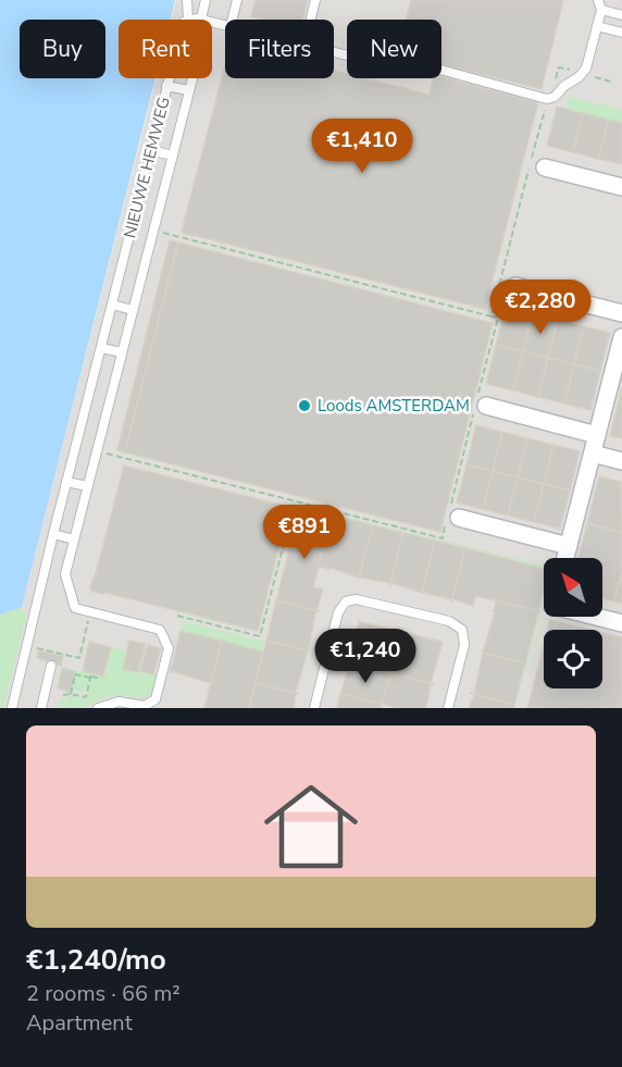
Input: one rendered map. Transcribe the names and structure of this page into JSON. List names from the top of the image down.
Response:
{
  "streets": {
    "lane": ["NIEUWE HEMWEG"]
  },
  "places": ["Loods AMSTERDAM"],
  "north": "top left",
  "page": {
    "chip": [
      "Buy",
      "Rent",
      "Filters",
      "New"
    ],
    "price": [
      "€1,410",
      "€2,280",
      "€891",
      "€1,240"
    ],
    "list": [
      {
        "name": "€1,240/mo",
        "note": "2 rooms · 66 m² · Apartment"
      }
    ]
  }
}
